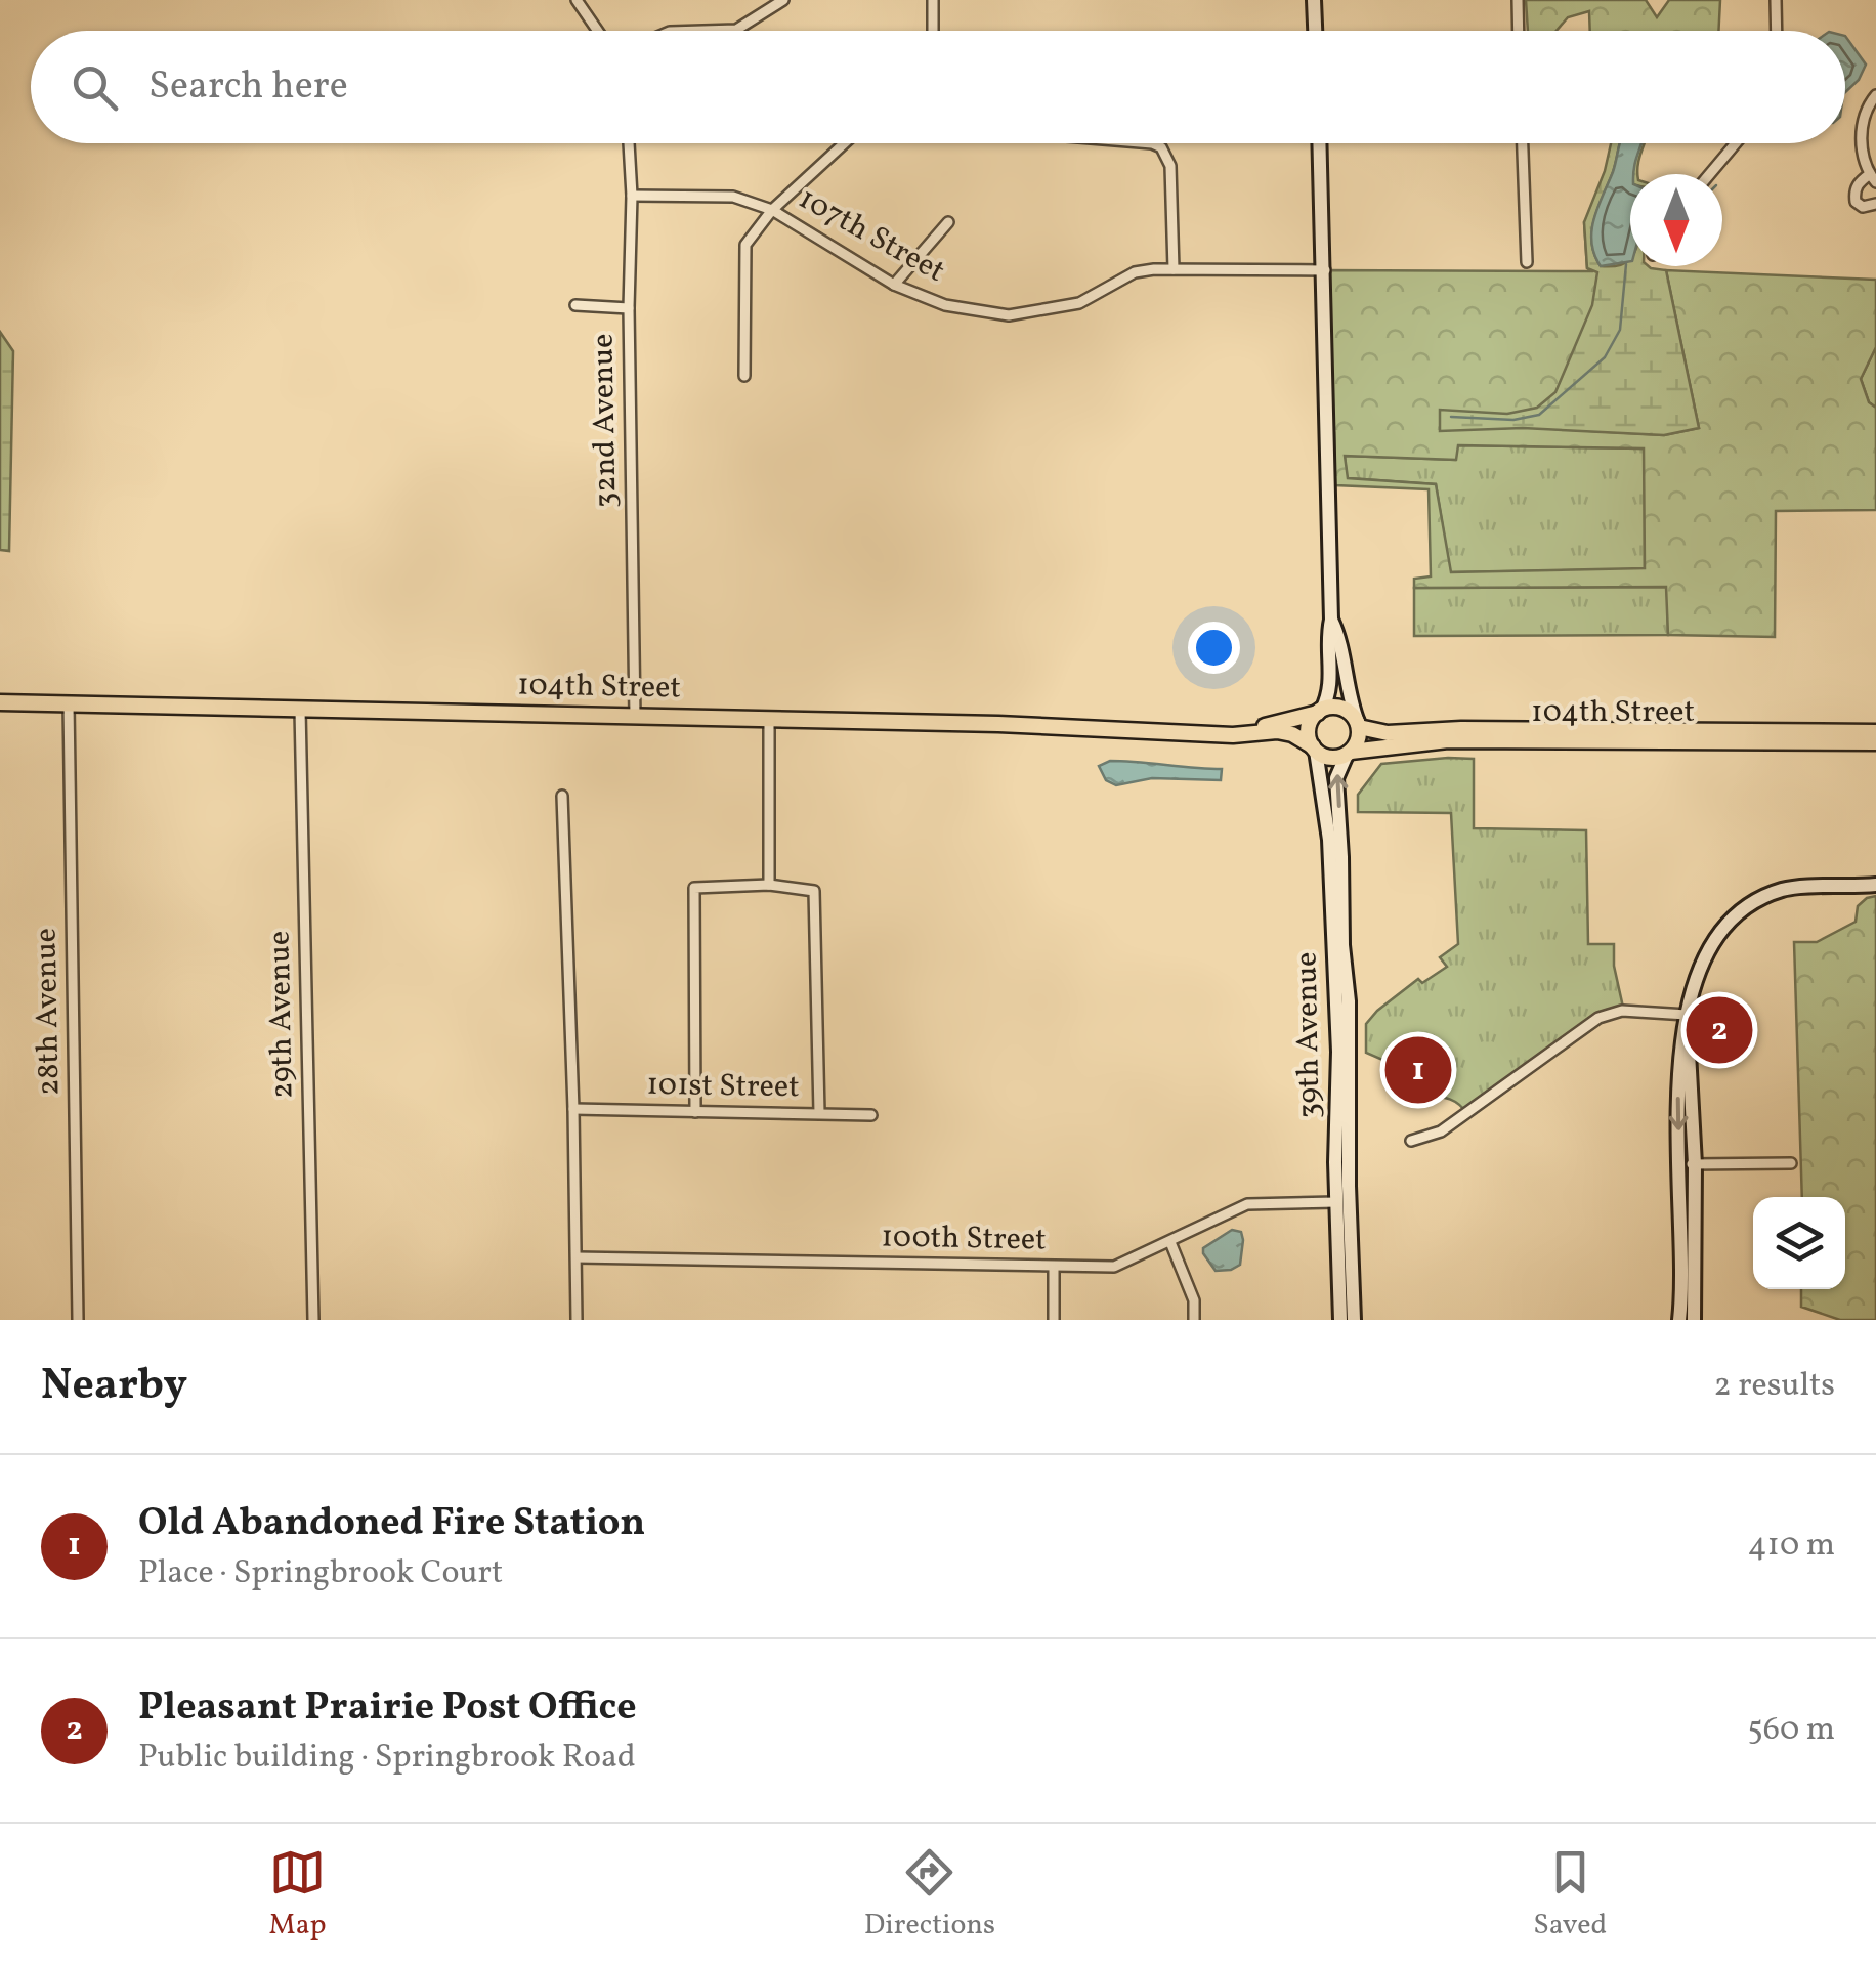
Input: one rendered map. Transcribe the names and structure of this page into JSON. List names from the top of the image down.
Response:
{
  "streets": {
    "main road": ["104th Street", "39th Avenue"],
    "street": [
      "107th Street",
      "32nd Avenue",
      "28th Avenue",
      "29th Avenue",
      "101st Street",
      "100th Street"
    ]
  },
  "crossings": [
    ["107th Street", "32nd Avenue"],
    ["32nd Avenue", "104th Street"],
    ["104th Street", "28th Avenue"],
    ["104th Street", "29th Avenue"],
    ["104th Street", "39th Avenue"],
    ["39th Avenue", "100th Street"]
  ],
  "north": "bottom",
  "page": {
    "search": "Search here",
    "pins": ["2", "1"],
    "heading": ["Nearby", "2 results"],
    "list": [
      {
        "mark": "1",
        "name": "Old Abandoned Fire Station",
        "note": "Place · Springbrook Court",
        "value": "410 m"
      },
      {
        "mark": "2",
        "name": "Pleasant Prairie Post Office",
        "note": "Public building · Springbrook Road",
        "value": "560 m"
      }
    ],
    "nav": ["Map", "Directions", "Saved"]
  }
}
